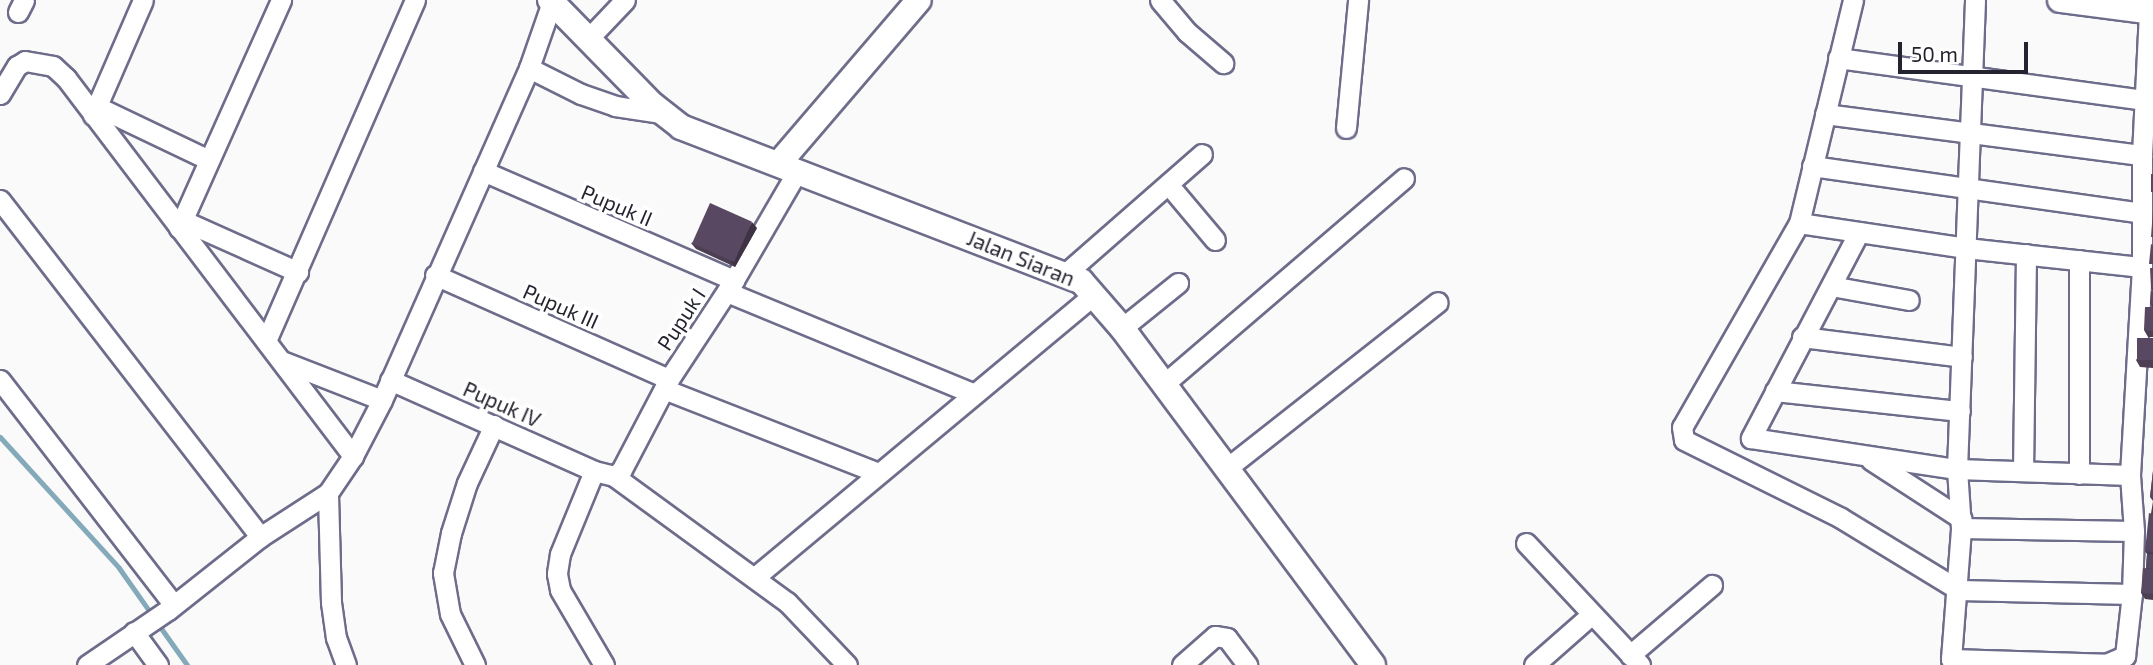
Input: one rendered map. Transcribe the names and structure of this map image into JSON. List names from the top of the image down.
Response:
{
  "streets": {
    "street": [
      "Pupuk II",
      "Jalan Siaran",
      "Pupuk III",
      "Pupuk I",
      "Pupuk IV"
    ]
  },
  "crossings": [
    ["Pupuk II", "Pupuk I"],
    ["Jalan Siaran", "Pupuk I"],
    ["Pupuk III", "Pupuk I"]
  ],
  "scale_bar": "50 m"
}
